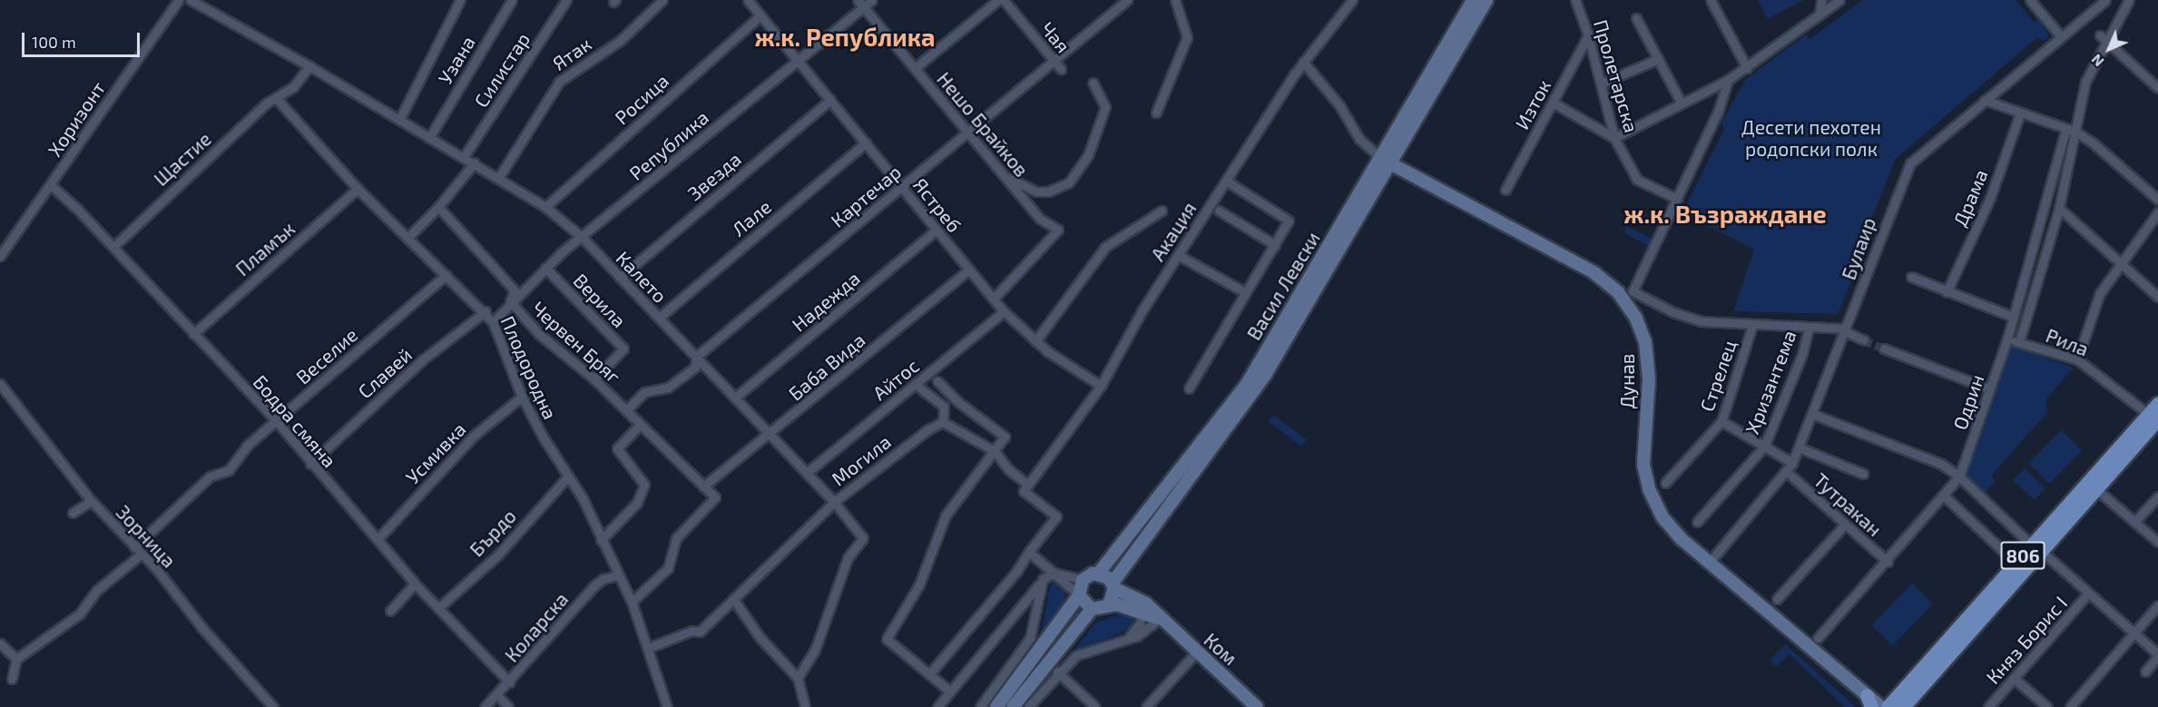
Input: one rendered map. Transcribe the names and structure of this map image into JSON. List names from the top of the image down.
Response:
{
  "streets": {
    "main road": [
      "Васил Левски",
      "Дунав",
      "806",
      "Ком"
    ],
    "street": [
      "Чая",
      "Ятак",
      "Узана",
      "Силистар",
      "Пролетарска",
      "Росица",
      "Изток",
      "Хоризонт",
      "Нешо Брайков",
      "Република",
      "Щастие",
      "Звезда",
      "Картечар",
      "Драма",
      "Ястреб",
      "Лале",
      "Акация",
      "Пламък",
      "Булаир",
      "Калето",
      "Верила",
      "Надежда",
      "Червен Бряг",
      "Рила",
      "Веселие",
      "Баба Вида",
      "Плодородна",
      "Славей",
      "Стрелец",
      "Айтос",
      "Хризантема",
      "Одрин",
      "Бодра смяна",
      "Усмивка",
      "Могила",
      "Тутракан",
      "Бърдо",
      "Зорница",
      "Коларска",
      "Княз Борис I"
    ]
  },
  "crossings": [
    ["Чая", "Картечар"],
    ["Ятак", "Калето"],
    ["Узана", "Калето"],
    ["Силистар", "Калето"],
    ["Пролетарска", "Изток"],
    ["Росица", "Ястреб"],
    ["Росица", "Калето"],
    ["Хоризонт", "Бодра смяна"],
    ["Нешо Брайков", "Република"],
    ["Нешо Брайков", "Картечар"],
    ["Нешо Брайков", "Ястреб"],
    ["Република", "Ястреб"],
    ["Република", "Калето"],
    ["Република", "Верила"],
    ["Република", "Червен Бряг"],
    ["Република", "Плодородна"],
    ["Щастие", "Калето"],
    ["Щастие", "Плодородна"],
    ["Щастие", "Бодра смяна"],
    ["Звезда", "Ястреб"],
    ["Звезда", "Калето"],
    ["Картечар", "Ястреб"],
    ["Картечар", "Калето"],
    ["Картечар", "Червен Бряг"],
    ["Ястреб", "Лале"],
    ["Ястреб", "Акация"],
    ["Ястреб", "Надежда"],
    ["Ястреб", "Баба Вида"],
    ["Ястреб", "Айтос"],
    ["Лале", "Калето"],
    ["Акация", "Дунав"],
    ["Пламък", "Плодородна"],
    ["Пламък", "Бодра смяна"],
    ["Булаир", "Дунав"],
    ["Булаир", "Тутракан"],
    ["Калето", "Надежда"],
    ["Калето", "Баба Вида"],
    ["Калето", "Айтос"],
    ["Калето", "Могила"],
    ["Васил Левски", "Дунав"],
    ["Васил Левски", "Ком"],
    ["Верила", "Червен Бряг"],
    ["Червен Бряг", "Баба Вида"],
    ["Рила", "Одрин"],
    ["Веселие", "Плодородна"],
    ["Веселие", "Бодра смяна"],
    ["Веселие", "Зорница"],
    ["Плодородна", "Славей"],
    ["Плодородна", "Усмивка"],
    ["Плодородна", "Могила"],
    ["Плодородна", "Бърдо"],
    ["Плодородна", "Коларска"],
    ["Славей", "Бодра смяна"],
    ["Стрелец", "Тутракан"],
    ["Хризантема", "Тутракан"],
    ["Одрин", "Тутракан"],
    ["Бодра смяна", "Усмивка"],
    ["Бодра смяна", "Бърдо"],
    ["Бодра смяна", "Коларска"]
  ],
  "districts": ["ж.к. Република", "ж.к. Възраждане"],
  "parks": ["Десети пехотен родопски полк"],
  "scale_bar": "100 m",
  "north": "bottom left"
}
